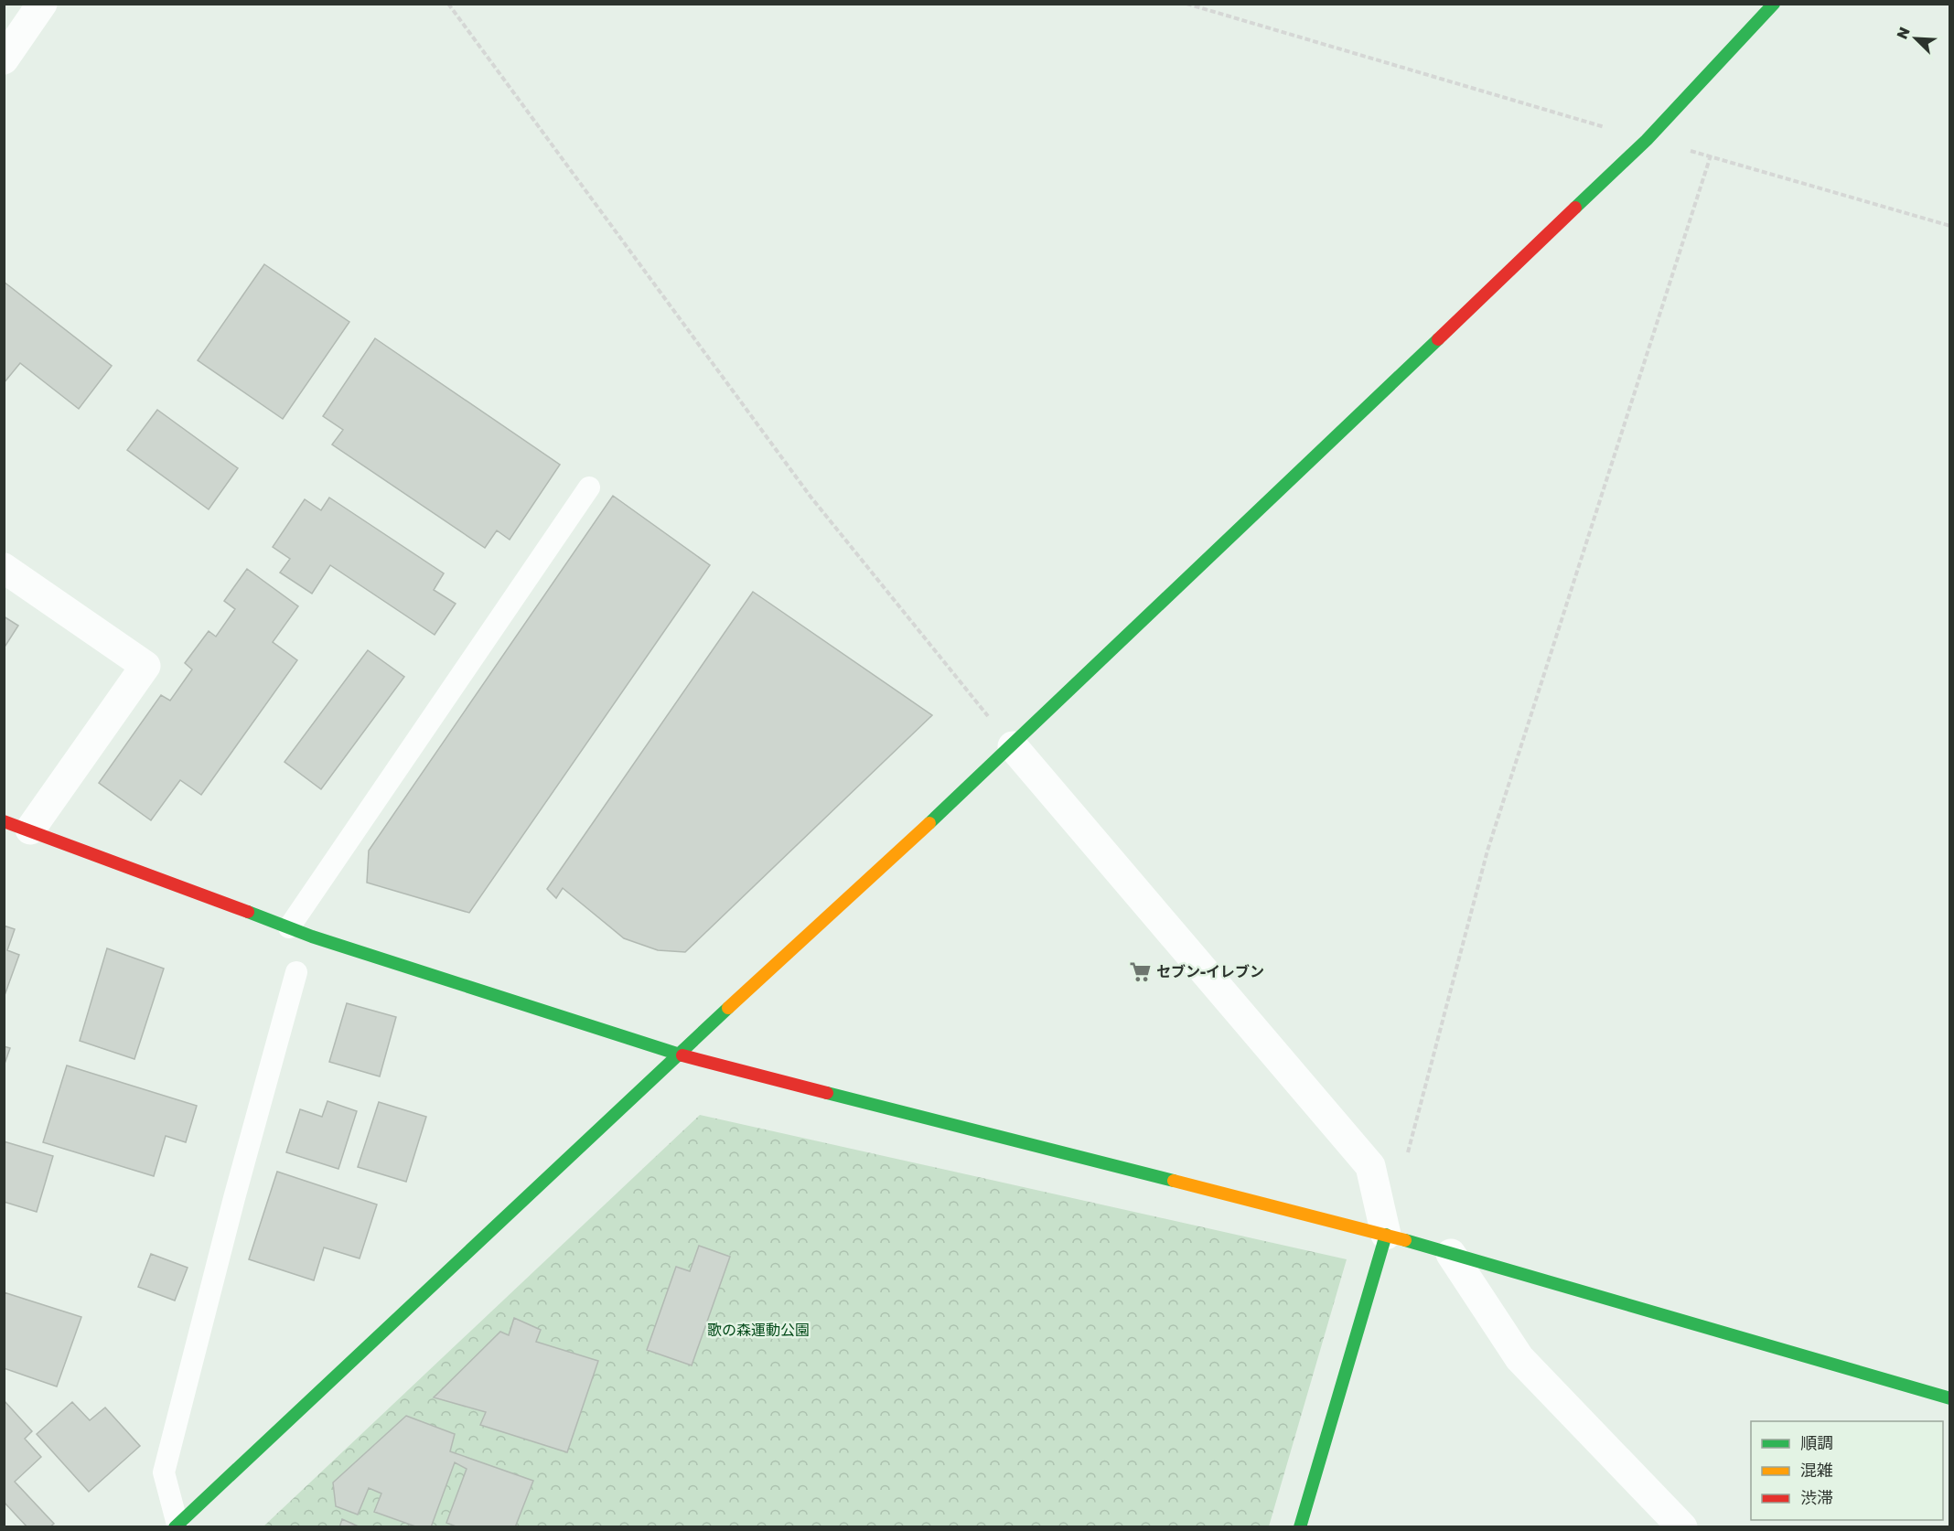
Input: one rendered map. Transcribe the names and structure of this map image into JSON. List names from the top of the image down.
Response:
{
  "parks": ["歌の森運動公園"],
  "places": {
    "supermarket": ["セブン-イレブン"]
  },
  "legend": ["順調", "混雑", "渋滞"],
  "north": "top left"
}
